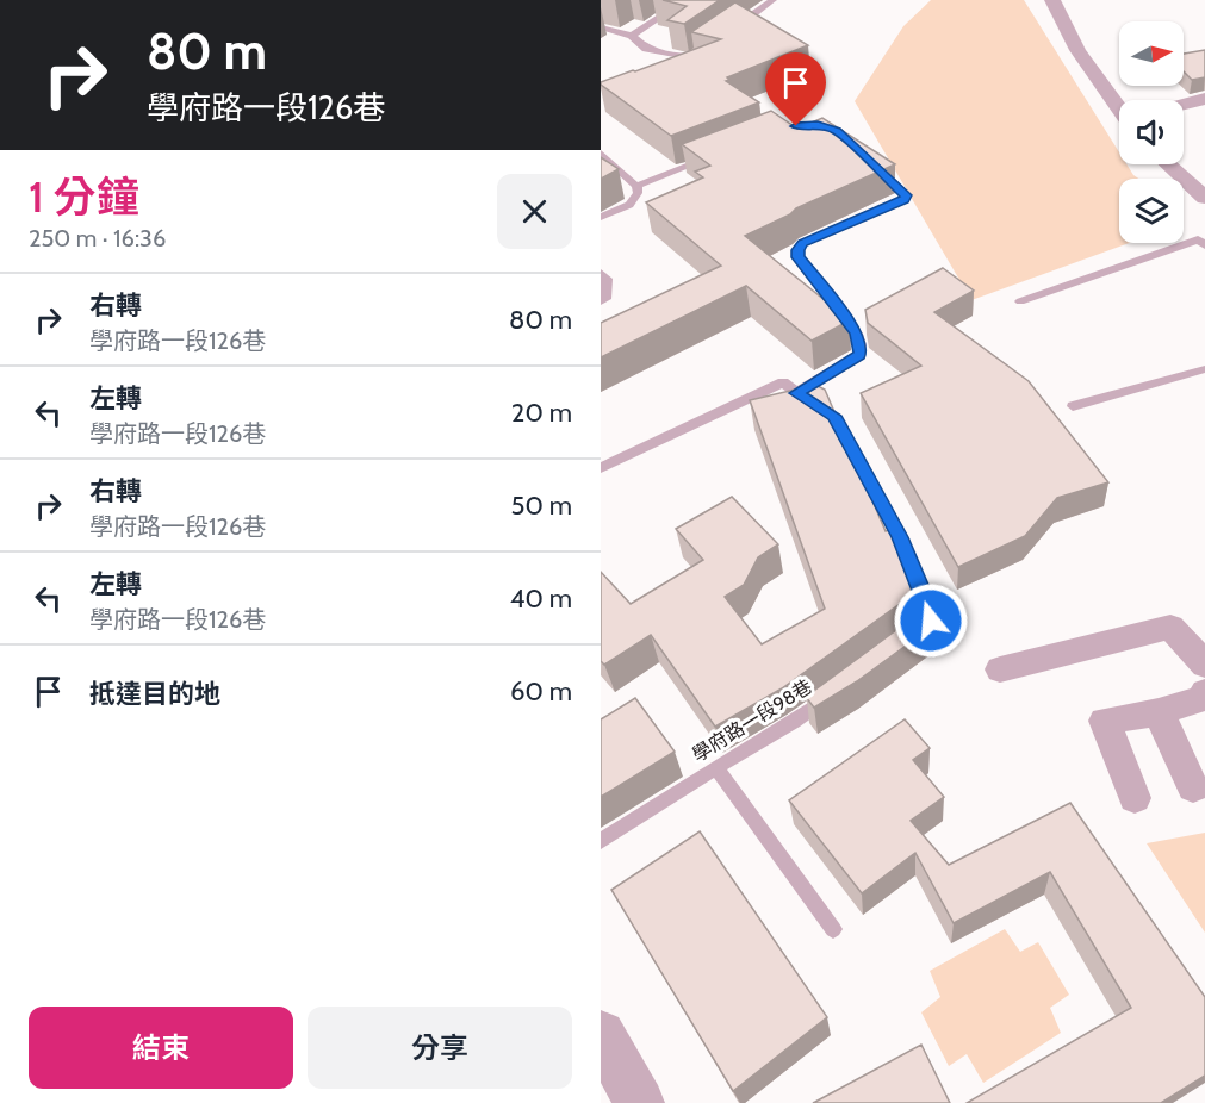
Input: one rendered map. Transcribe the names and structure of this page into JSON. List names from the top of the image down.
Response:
{
  "streets": {
    "lane": ["學府路一段98巷"]
  },
  "north": "right",
  "page": {
    "turn": ["80 m", "學府路一段126巷"],
    "heading": ["1 分鐘", "250 m · 16:36"],
    "list": [
      {
        "name": "右轉",
        "note": "學府路一段126巷",
        "value": "80 m"
      },
      {
        "name": "左轉",
        "note": "學府路一段126巷",
        "value": "20 m"
      },
      {
        "name": "右轉",
        "note": "學府路一段126巷",
        "value": "50 m"
      },
      {
        "name": "左轉",
        "note": "學府路一段126巷",
        "value": "40 m"
      },
      {
        "name": "抵達目的地",
        "value": "60 m"
      }
    ],
    "buttons": ["結束", "分享"]
  }
}
